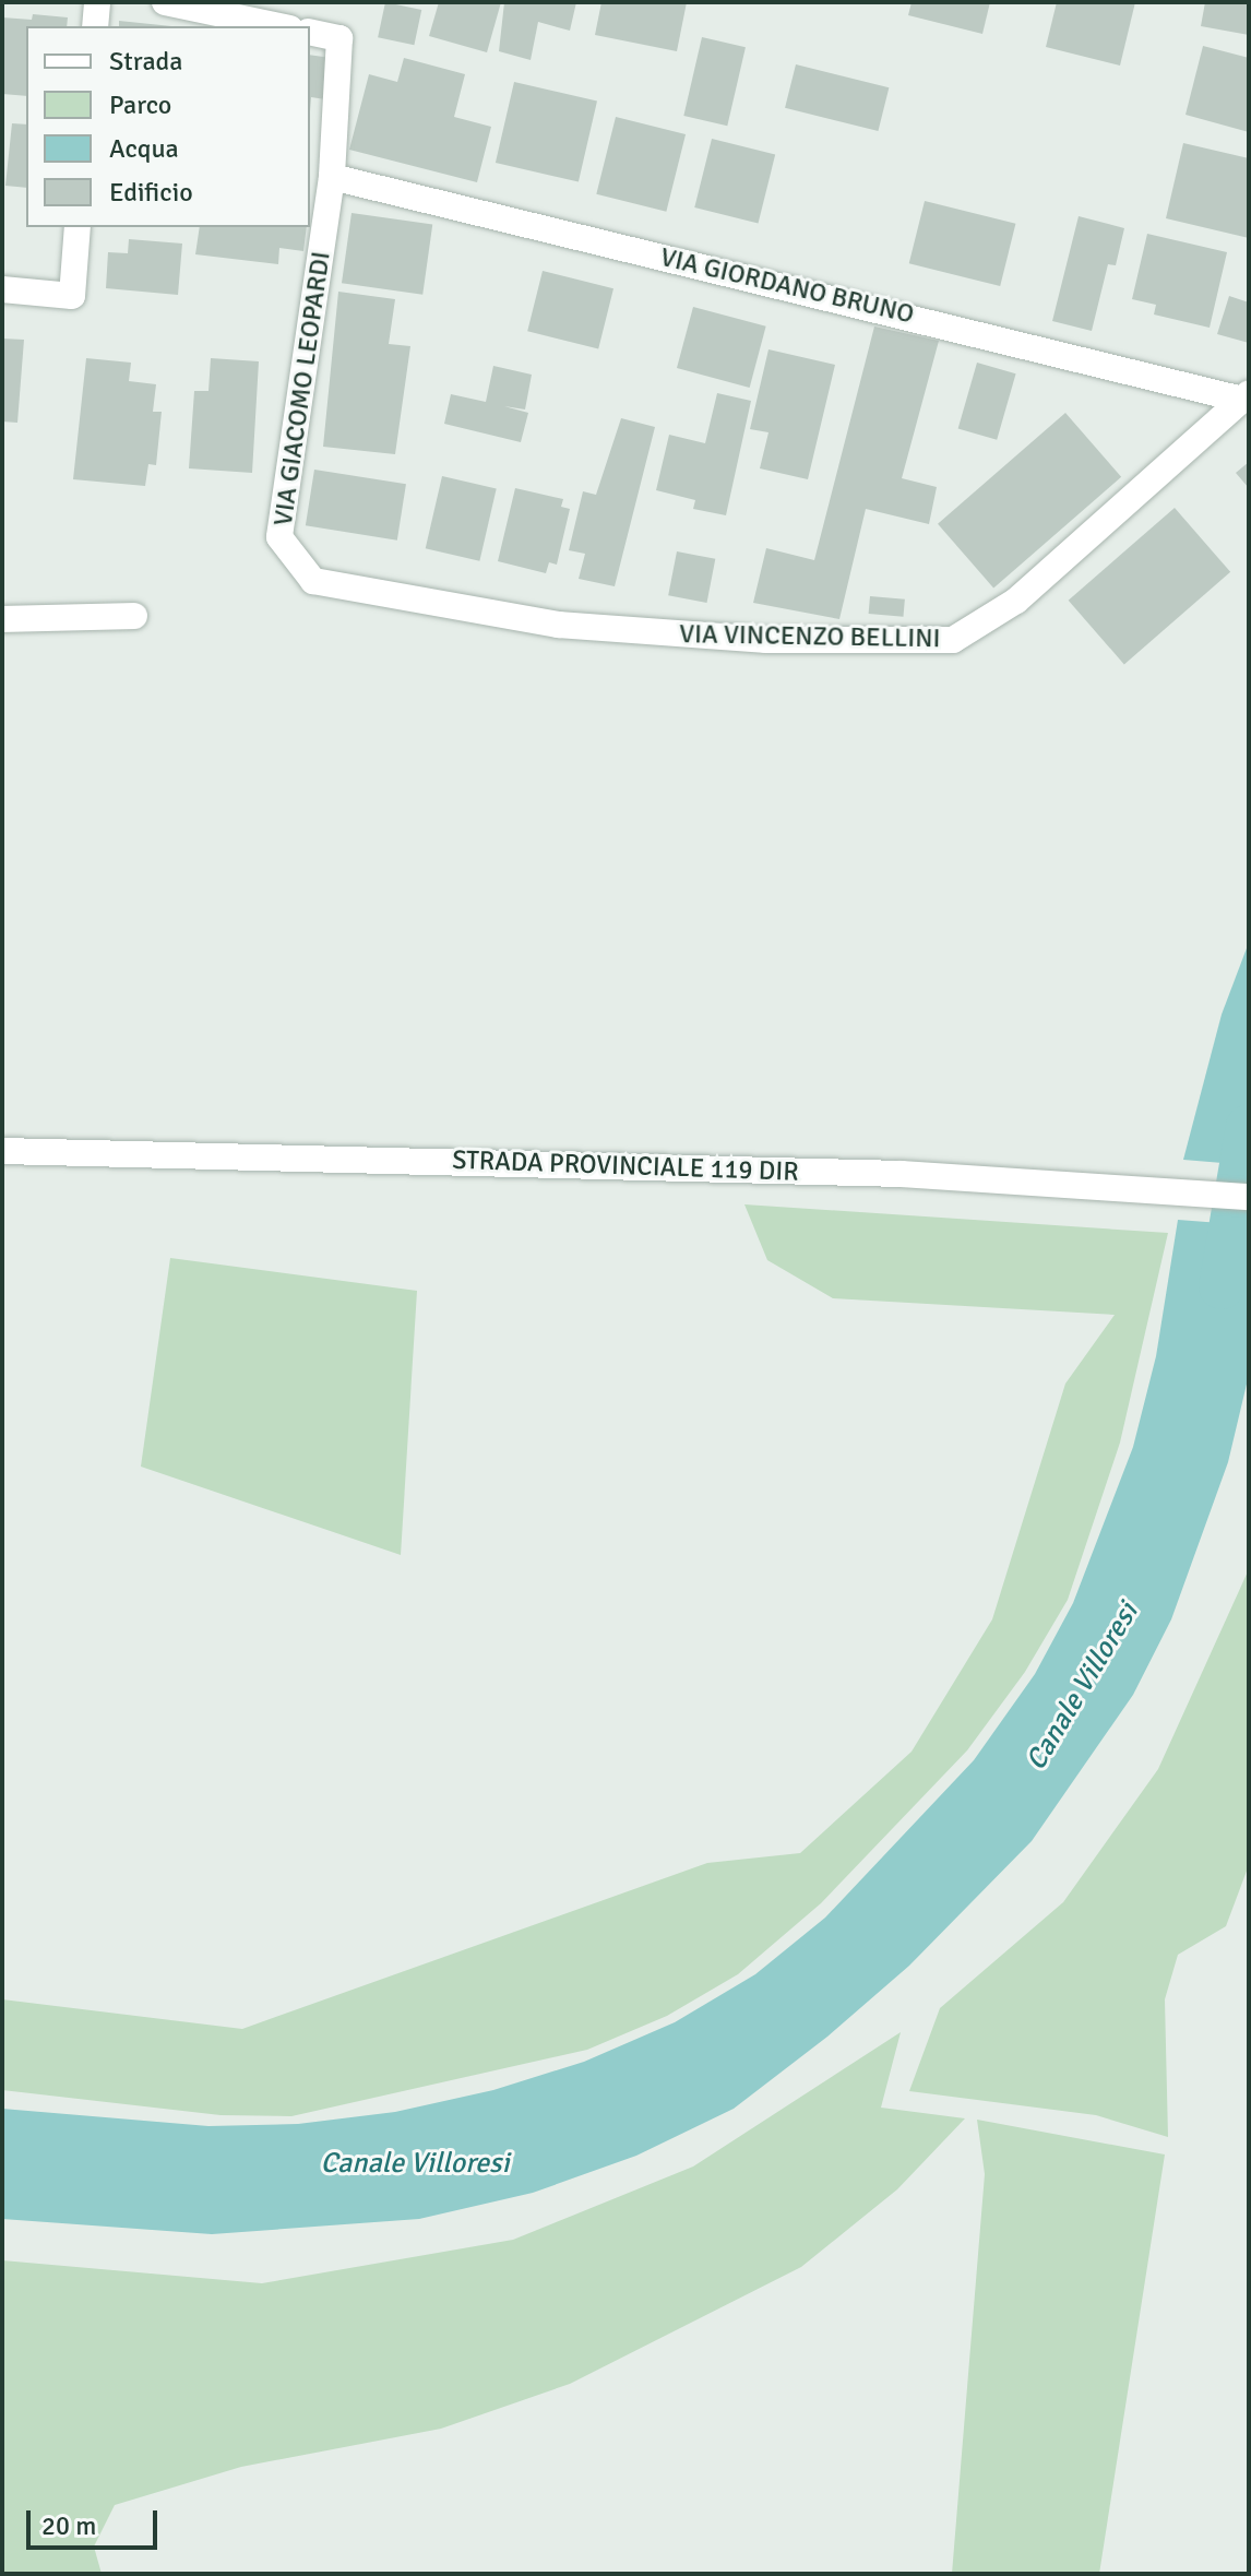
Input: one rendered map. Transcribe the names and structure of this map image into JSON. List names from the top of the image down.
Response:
{
  "streets": {
    "street": [
      "VIA GIORDANO BRUNO",
      "VIA GIACOMO LEOPARDI",
      "VIA VINCENZO BELLINI",
      "STRADA PROVINCIALE 119 DIR"
    ]
  },
  "crossings": [
    ["VIA GIORDANO BRUNO", "VIA GIACOMO LEOPARDI"],
    ["VIA GIORDANO BRUNO", "VIA VINCENZO BELLINI"],
    ["VIA GIACOMO LEOPARDI", "VIA VINCENZO BELLINI"]
  ],
  "water": ["Canale Villoresi"],
  "legend": [
    "Strada",
    "Parco",
    "Acqua",
    "Edificio"
  ],
  "scale_bar": "20 m"
}
